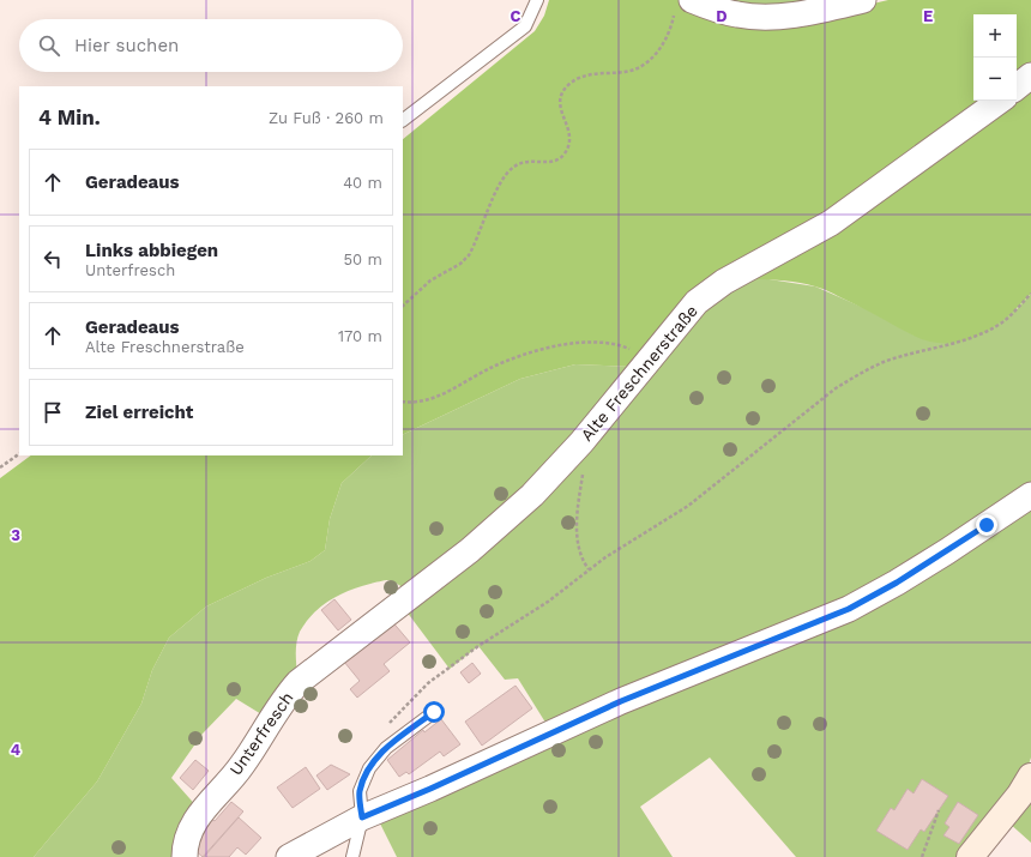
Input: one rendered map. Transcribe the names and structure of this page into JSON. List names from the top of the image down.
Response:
{
  "streets": {
    "street": ["Alte Freschnerstraße", "Unterfresch"]
  },
  "crossings": [
    ["Alte Freschnerstraße", "Unterfresch"]
  ],
  "page": {
    "map_buttons": ["+", "−"],
    "search": "Hier suchen",
    "heading": ["4 Min.", "Zu Fuß · 260 m"],
    "list": [
      ["Geradeaus", "40 m"],
      ["Links abbiegen", "Unterfresch", "50 m"],
      ["Geradeaus", "Alte Freschnerstraße", "170 m"],
      "Ziel erreicht"
    ]
  },
  "grid": {
    "columns": ["C", "D", "E"],
    "rows": ["3", "4"]
  }
}
